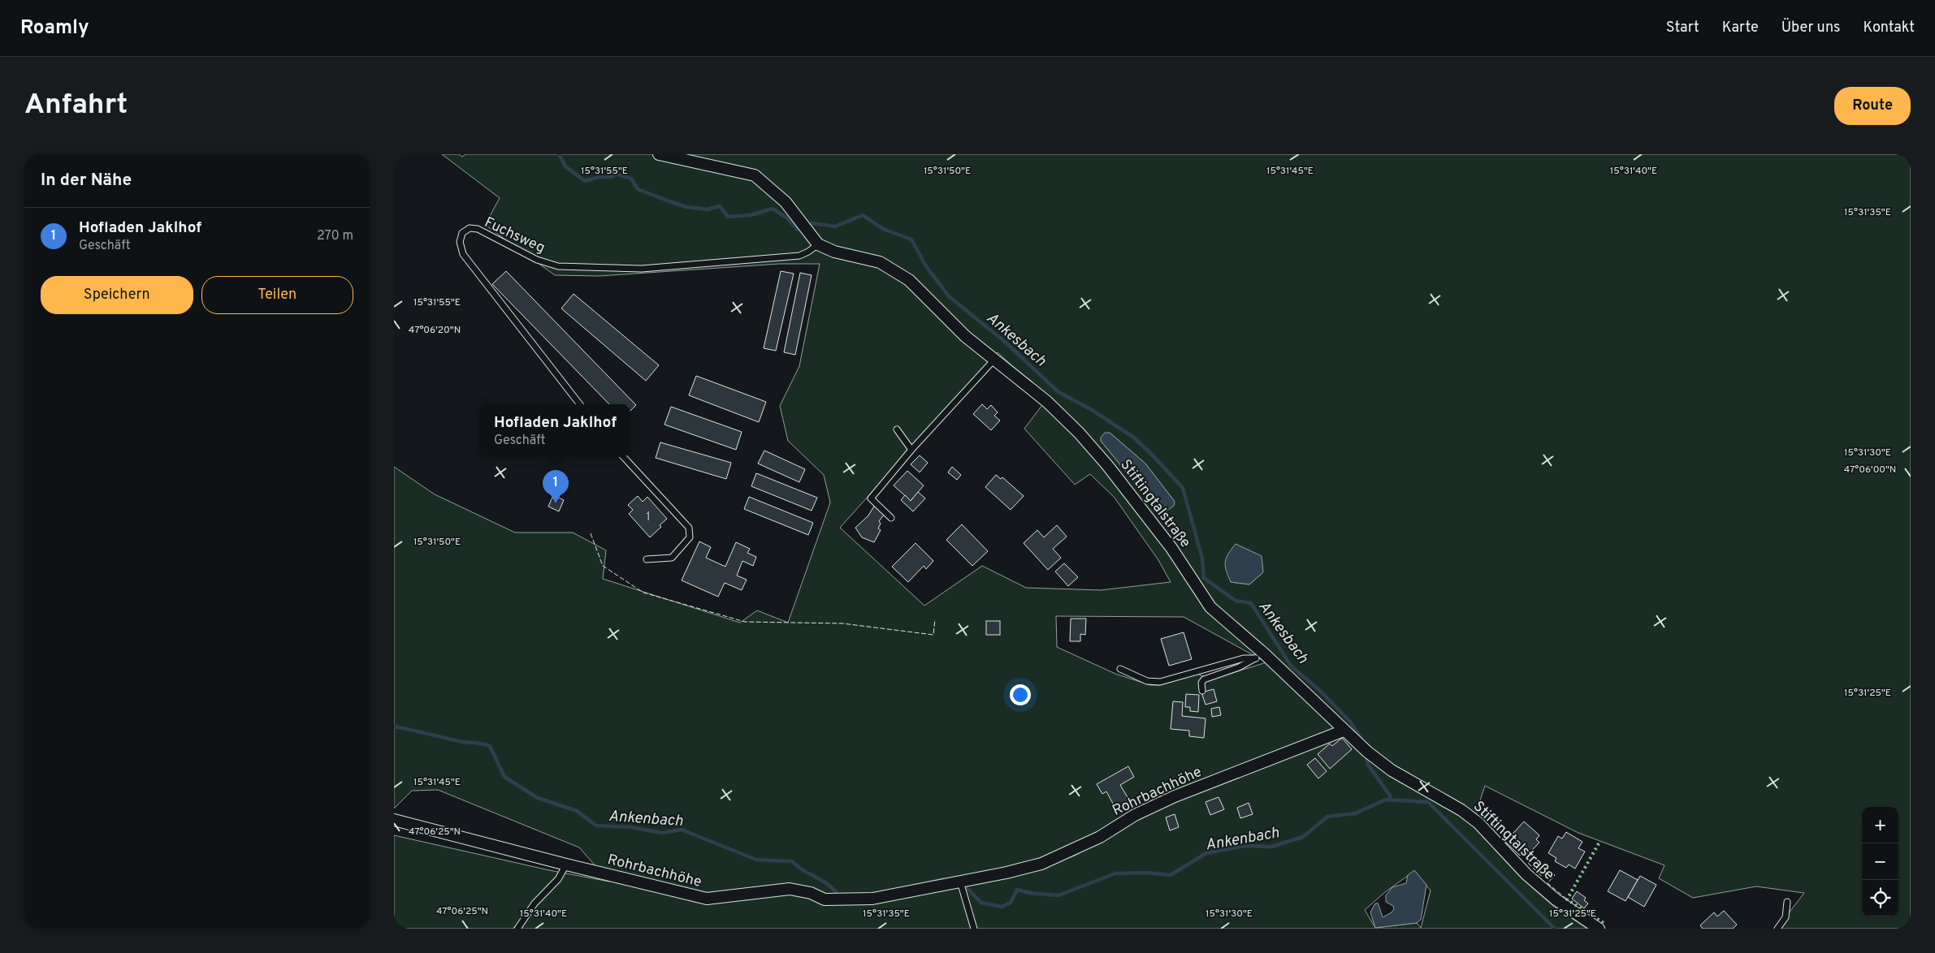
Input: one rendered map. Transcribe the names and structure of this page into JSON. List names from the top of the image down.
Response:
{
  "streets": {
    "street": ["Stiftingtalstraße", "Rohrbachhöhe"],
    "lane": ["Fuchsweg"]
  },
  "crossings": [
    ["Fuchsweg", "Stiftingtalstraße"],
    ["Stiftingtalstraße", "Rohrbachhöhe"]
  ],
  "water": ["Ankesbach", "Ankenbach"],
  "house_numbers": ["1"],
  "page": {
    "header": "Roamly",
    "nav": [
      "Start",
      "Karte",
      "Über uns",
      "Kontakt"
    ],
    "buttons": [
      "Route",
      ["Speichern", "Teilen"]
    ],
    "title": "Anfahrt",
    "heading": "In der Nähe",
    "list": [
      {
        "mark": "1",
        "name": "Hofladen Jaklhof",
        "note": "Geschäft",
        "value": "270 m"
      }
    ],
    "popup": ["Hofladen Jaklhof", "Geschäft"],
    "pins": "1",
    "map_buttons": ["+", "−"]
  },
  "coordinates": [
    "15°31'55\"E",
    "15°31'40\"E",
    "15°31'50\"E",
    "15°31'45\"E",
    "15°31'35\"E",
    "47°06'20\"N",
    "15°31'30\"E",
    "47°06'00\"N",
    "15°31'25\"E",
    "47°06'25\"N"
  ]
}
